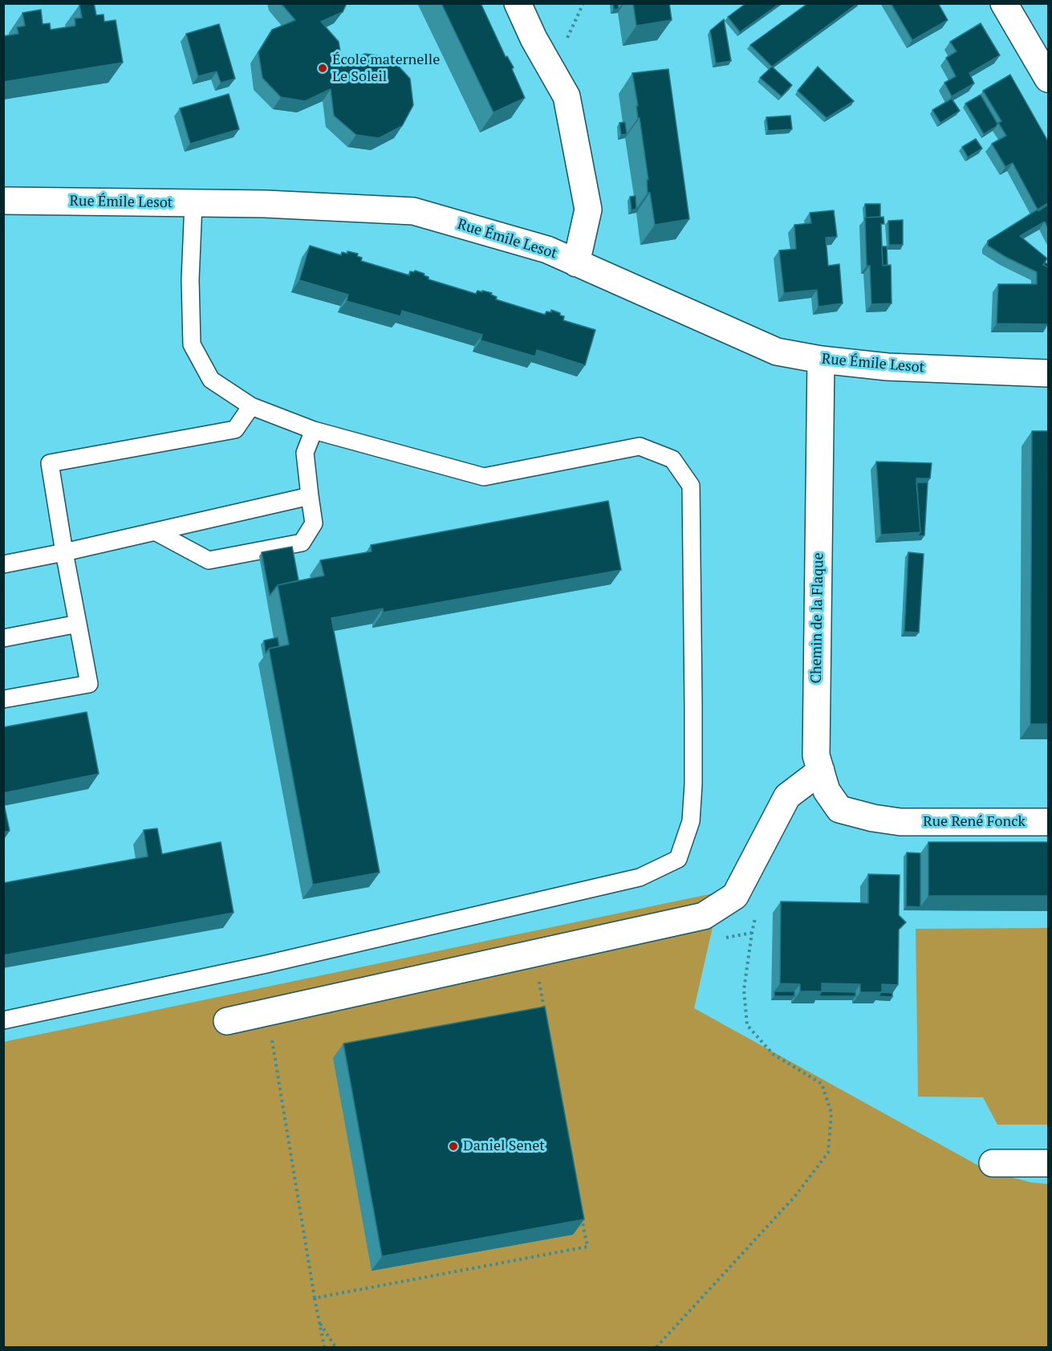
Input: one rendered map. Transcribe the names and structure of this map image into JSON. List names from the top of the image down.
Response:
{
  "streets": {
    "street": ["Rue Émile Lesot", "Chemin de la Flaque", "Rue René Fonck"]
  },
  "crossings": [
    ["Rue Émile Lesot", "Chemin de la Flaque"],
    ["Chemin de la Flaque", "Rue René Fonck"]
  ],
  "places": ["École maternelle Le Soleil", "Daniel Senet"]
}
